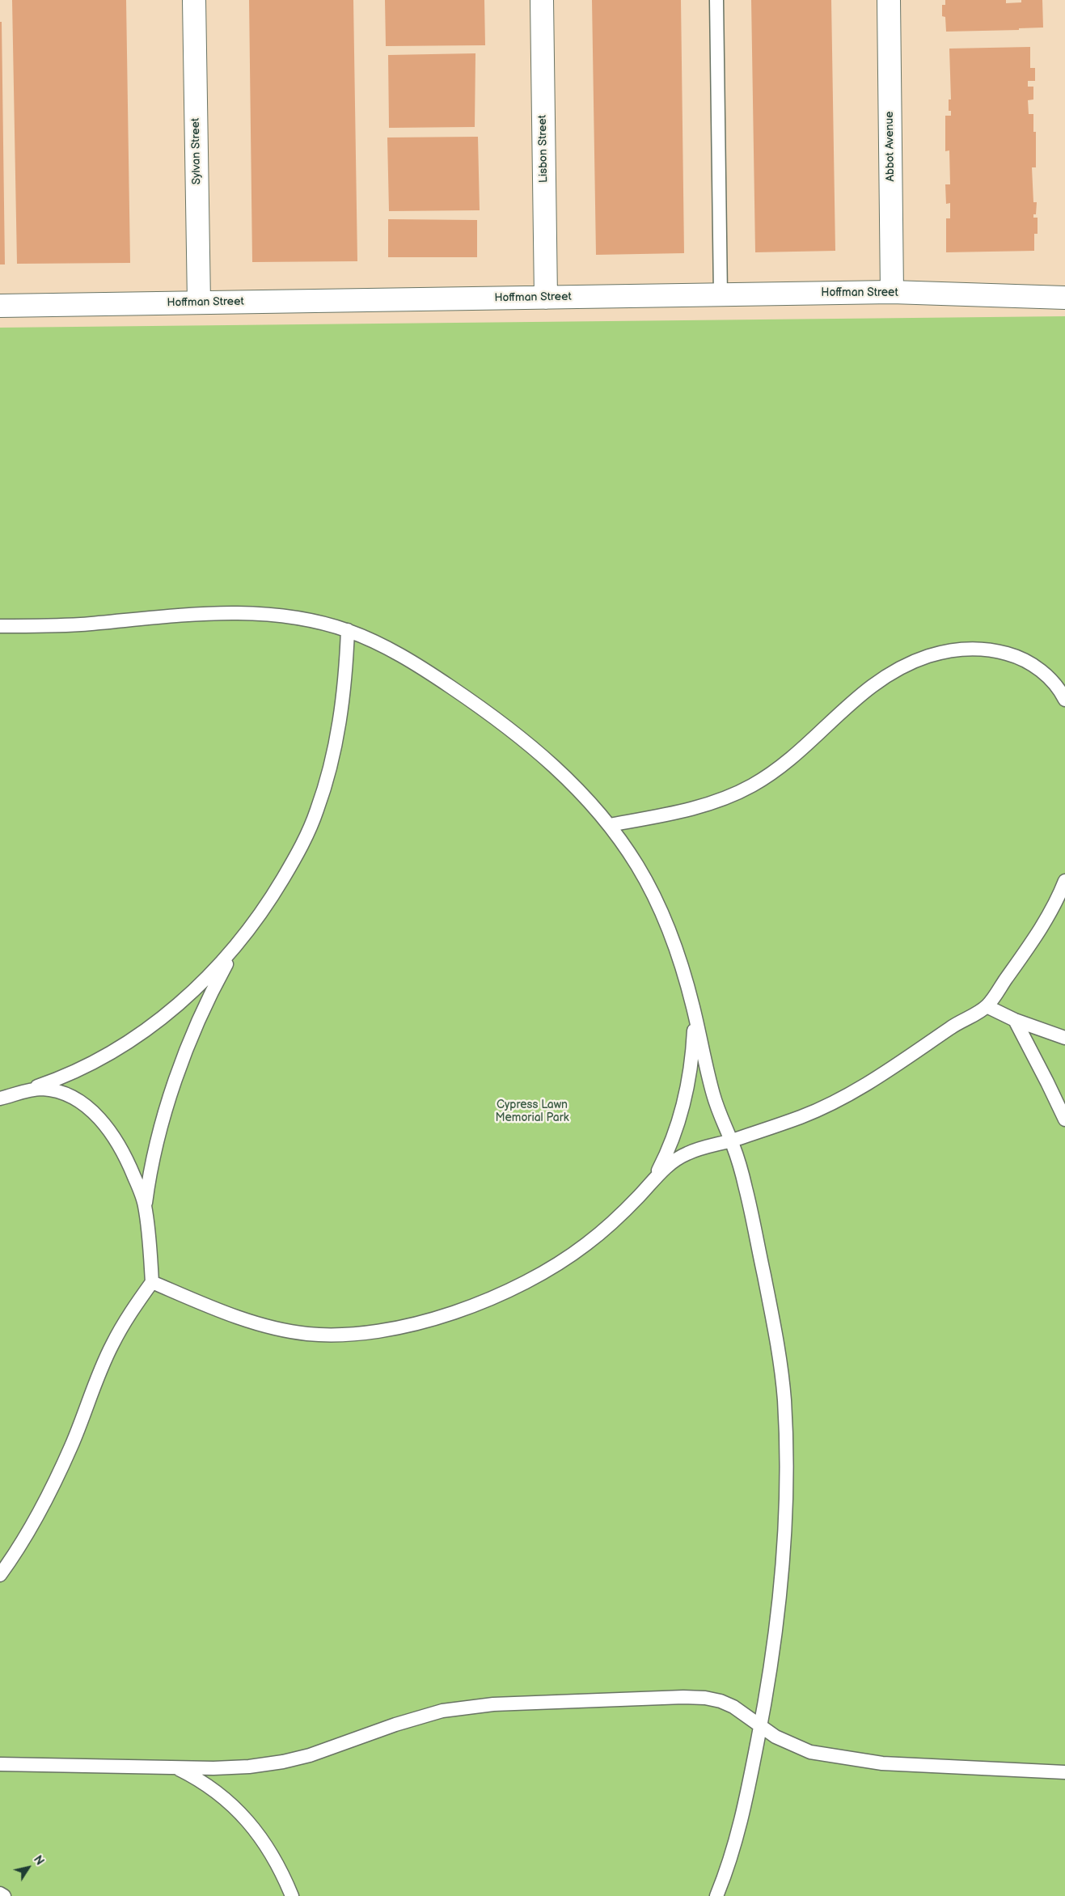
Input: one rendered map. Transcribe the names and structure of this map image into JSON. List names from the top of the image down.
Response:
{
  "streets": {
    "street": [
      "Abbot Avenue",
      "Lisbon Street",
      "Sylvan Street",
      "Hoffman Street"
    ]
  },
  "crossings": [
    ["Abbot Avenue", "Hoffman Street"],
    ["Lisbon Street", "Hoffman Street"],
    ["Sylvan Street", "Hoffman Street"]
  ],
  "parks": ["Cypress Lawn Memorial Park"],
  "north": "top right"
}
